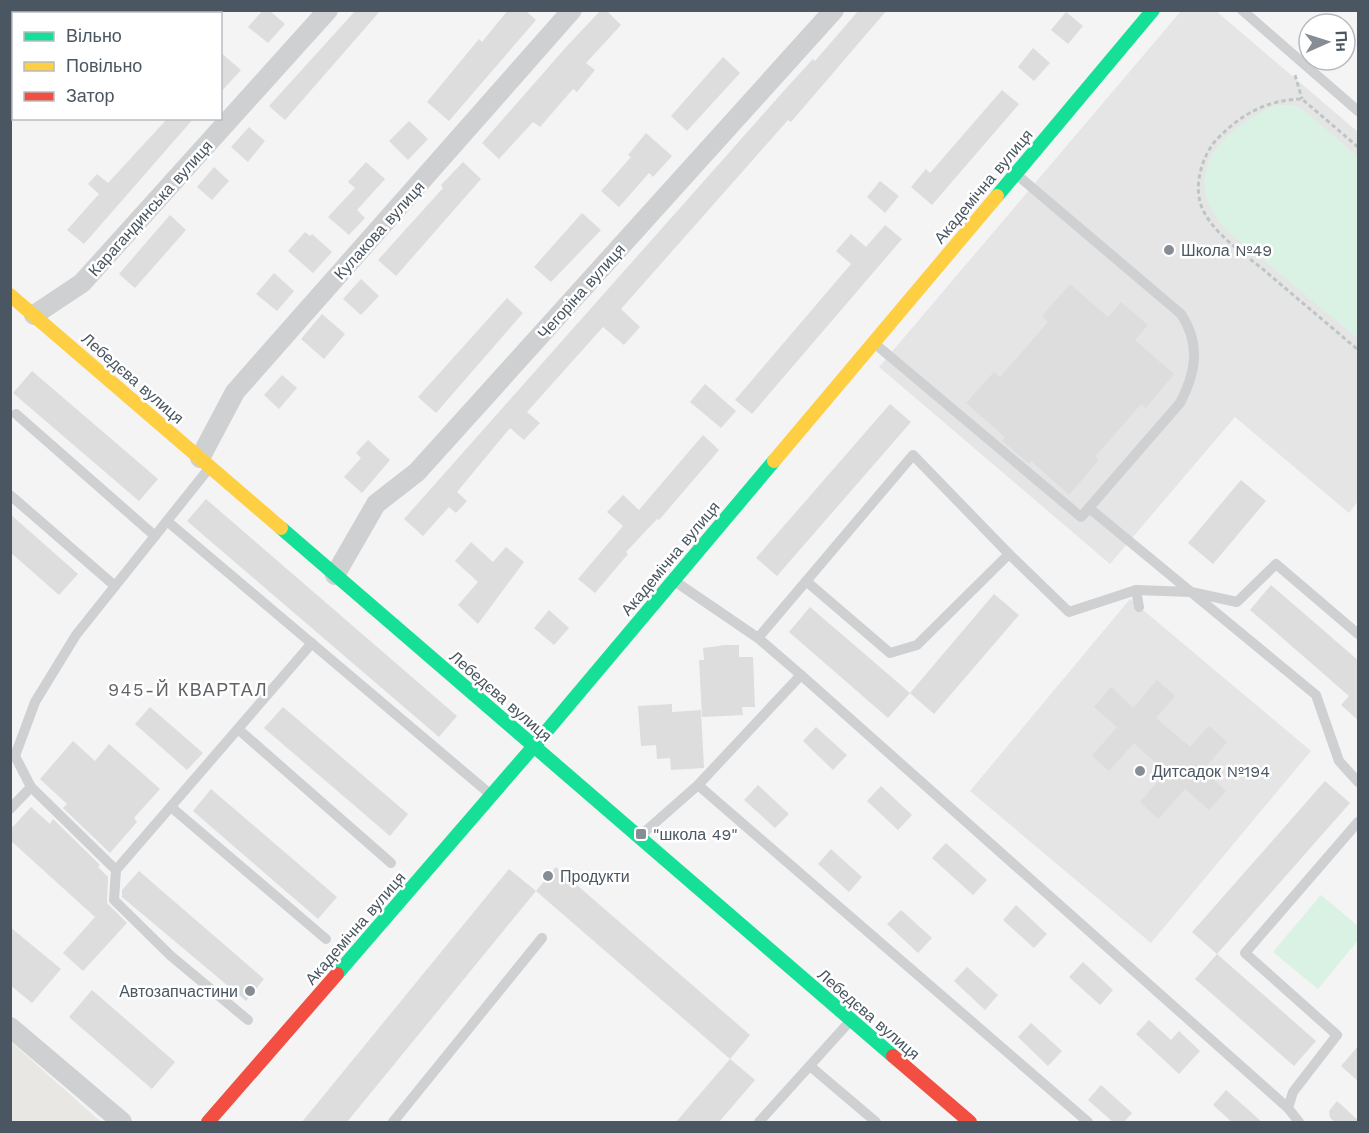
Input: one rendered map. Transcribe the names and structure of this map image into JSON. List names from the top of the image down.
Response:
{
  "streets": {
    "main road": ["Академічна вулиця", "Лебедєва вулиця"],
    "street": ["Карагандинська вулиця", "Кулакова вулиця", "Чегоріна вулиця"]
  },
  "crossings": [
    ["Академічна вулиця", "Лебедєва вулиця"],
    ["Карагандинська вулиця", "Лебедєва вулиця"],
    ["Кулакова вулиця", "Лебедєва вулиця"],
    ["Чегоріна вулиця", "Лебедєва вулиця"]
  ],
  "districts": ["945-Й КВАРТАЛ"],
  "places": {
    "other": [
      "Школа №49",
      "Дитсадок №194",
      "Продукти",
      "Автозапчастини"
    ],
    "transit": ["\"школа 49\""]
  },
  "legend": ["Вільно", "Повільно", "Затор"],
  "north": "right"
}
